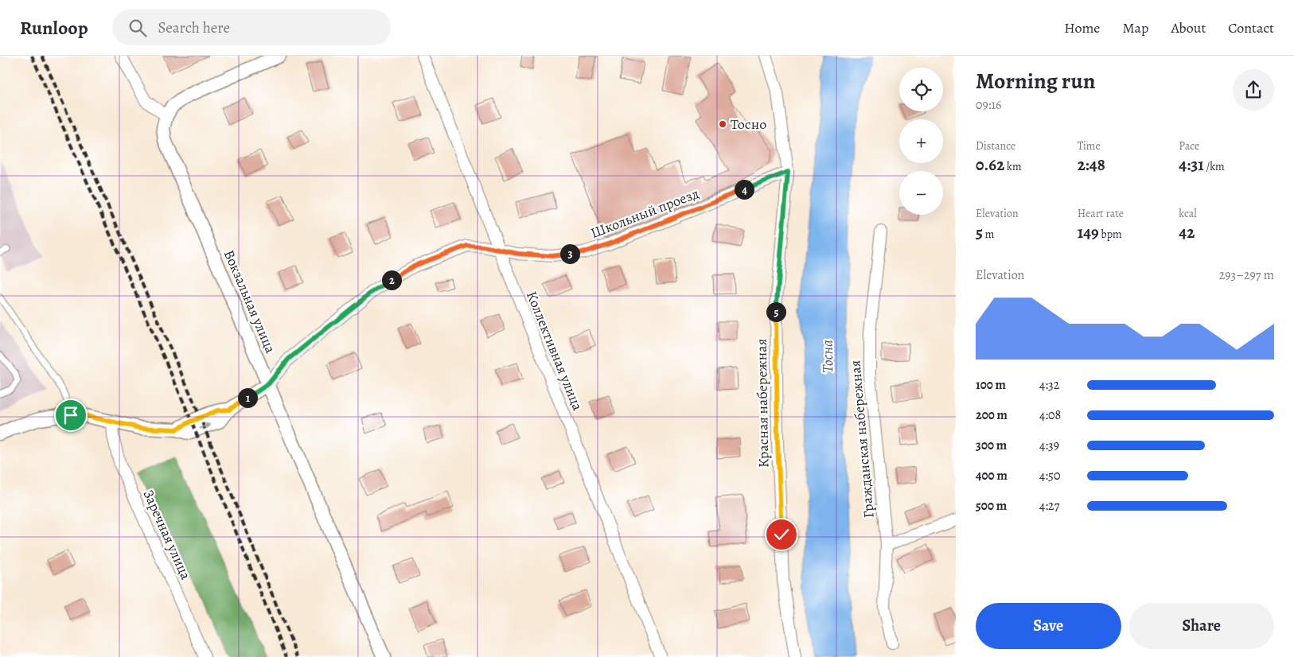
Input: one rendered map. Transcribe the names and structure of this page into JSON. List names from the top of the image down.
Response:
{
  "streets": {
    "street": [
      "Школьный проезд",
      "Вокзальная улица",
      "Коллективная улица",
      "Красная набережная",
      "Гражданская набережная",
      "Заречная улица"
    ]
  },
  "crossings": [
    ["Школьный проезд", "Вокзальная улица"],
    ["Школьный проезд", "Коллективная улица"],
    ["Школьный проезд", "Красная набережная"]
  ],
  "water": ["Тосна"],
  "places": ["Тосно"],
  "page": {
    "header": "Runloop",
    "search": "Search here",
    "nav": [
      "Home",
      "Map",
      "About",
      "Contact"
    ],
    "heading": ["Morning run", "09:16"],
    "map_buttons": ["+", "−"],
    "stats": [
      ["Distance", "0.62 km"],
      ["Time", "2:48"],
      ["Pace", "4:31 /km"],
      ["Elevation", "5 m"],
      ["Heart rate", "149 bpm"],
      ["kcal", "42"]
    ],
    "pins": [
      "4",
      "3",
      "2",
      "5",
      "1"
    ],
    "chart": ["Elevation", "293–297 m"],
    "list": [
      {
        "name": "100 m",
        "note": "4:32"
      },
      {
        "name": "200 m",
        "note": "4:08"
      },
      {
        "name": "300 m",
        "note": "4:39"
      },
      {
        "name": "400 m",
        "note": "4:50"
      },
      {
        "name": "500 m",
        "note": "4:27"
      }
    ],
    "buttons": ["Save", "Share"]
  }
}
